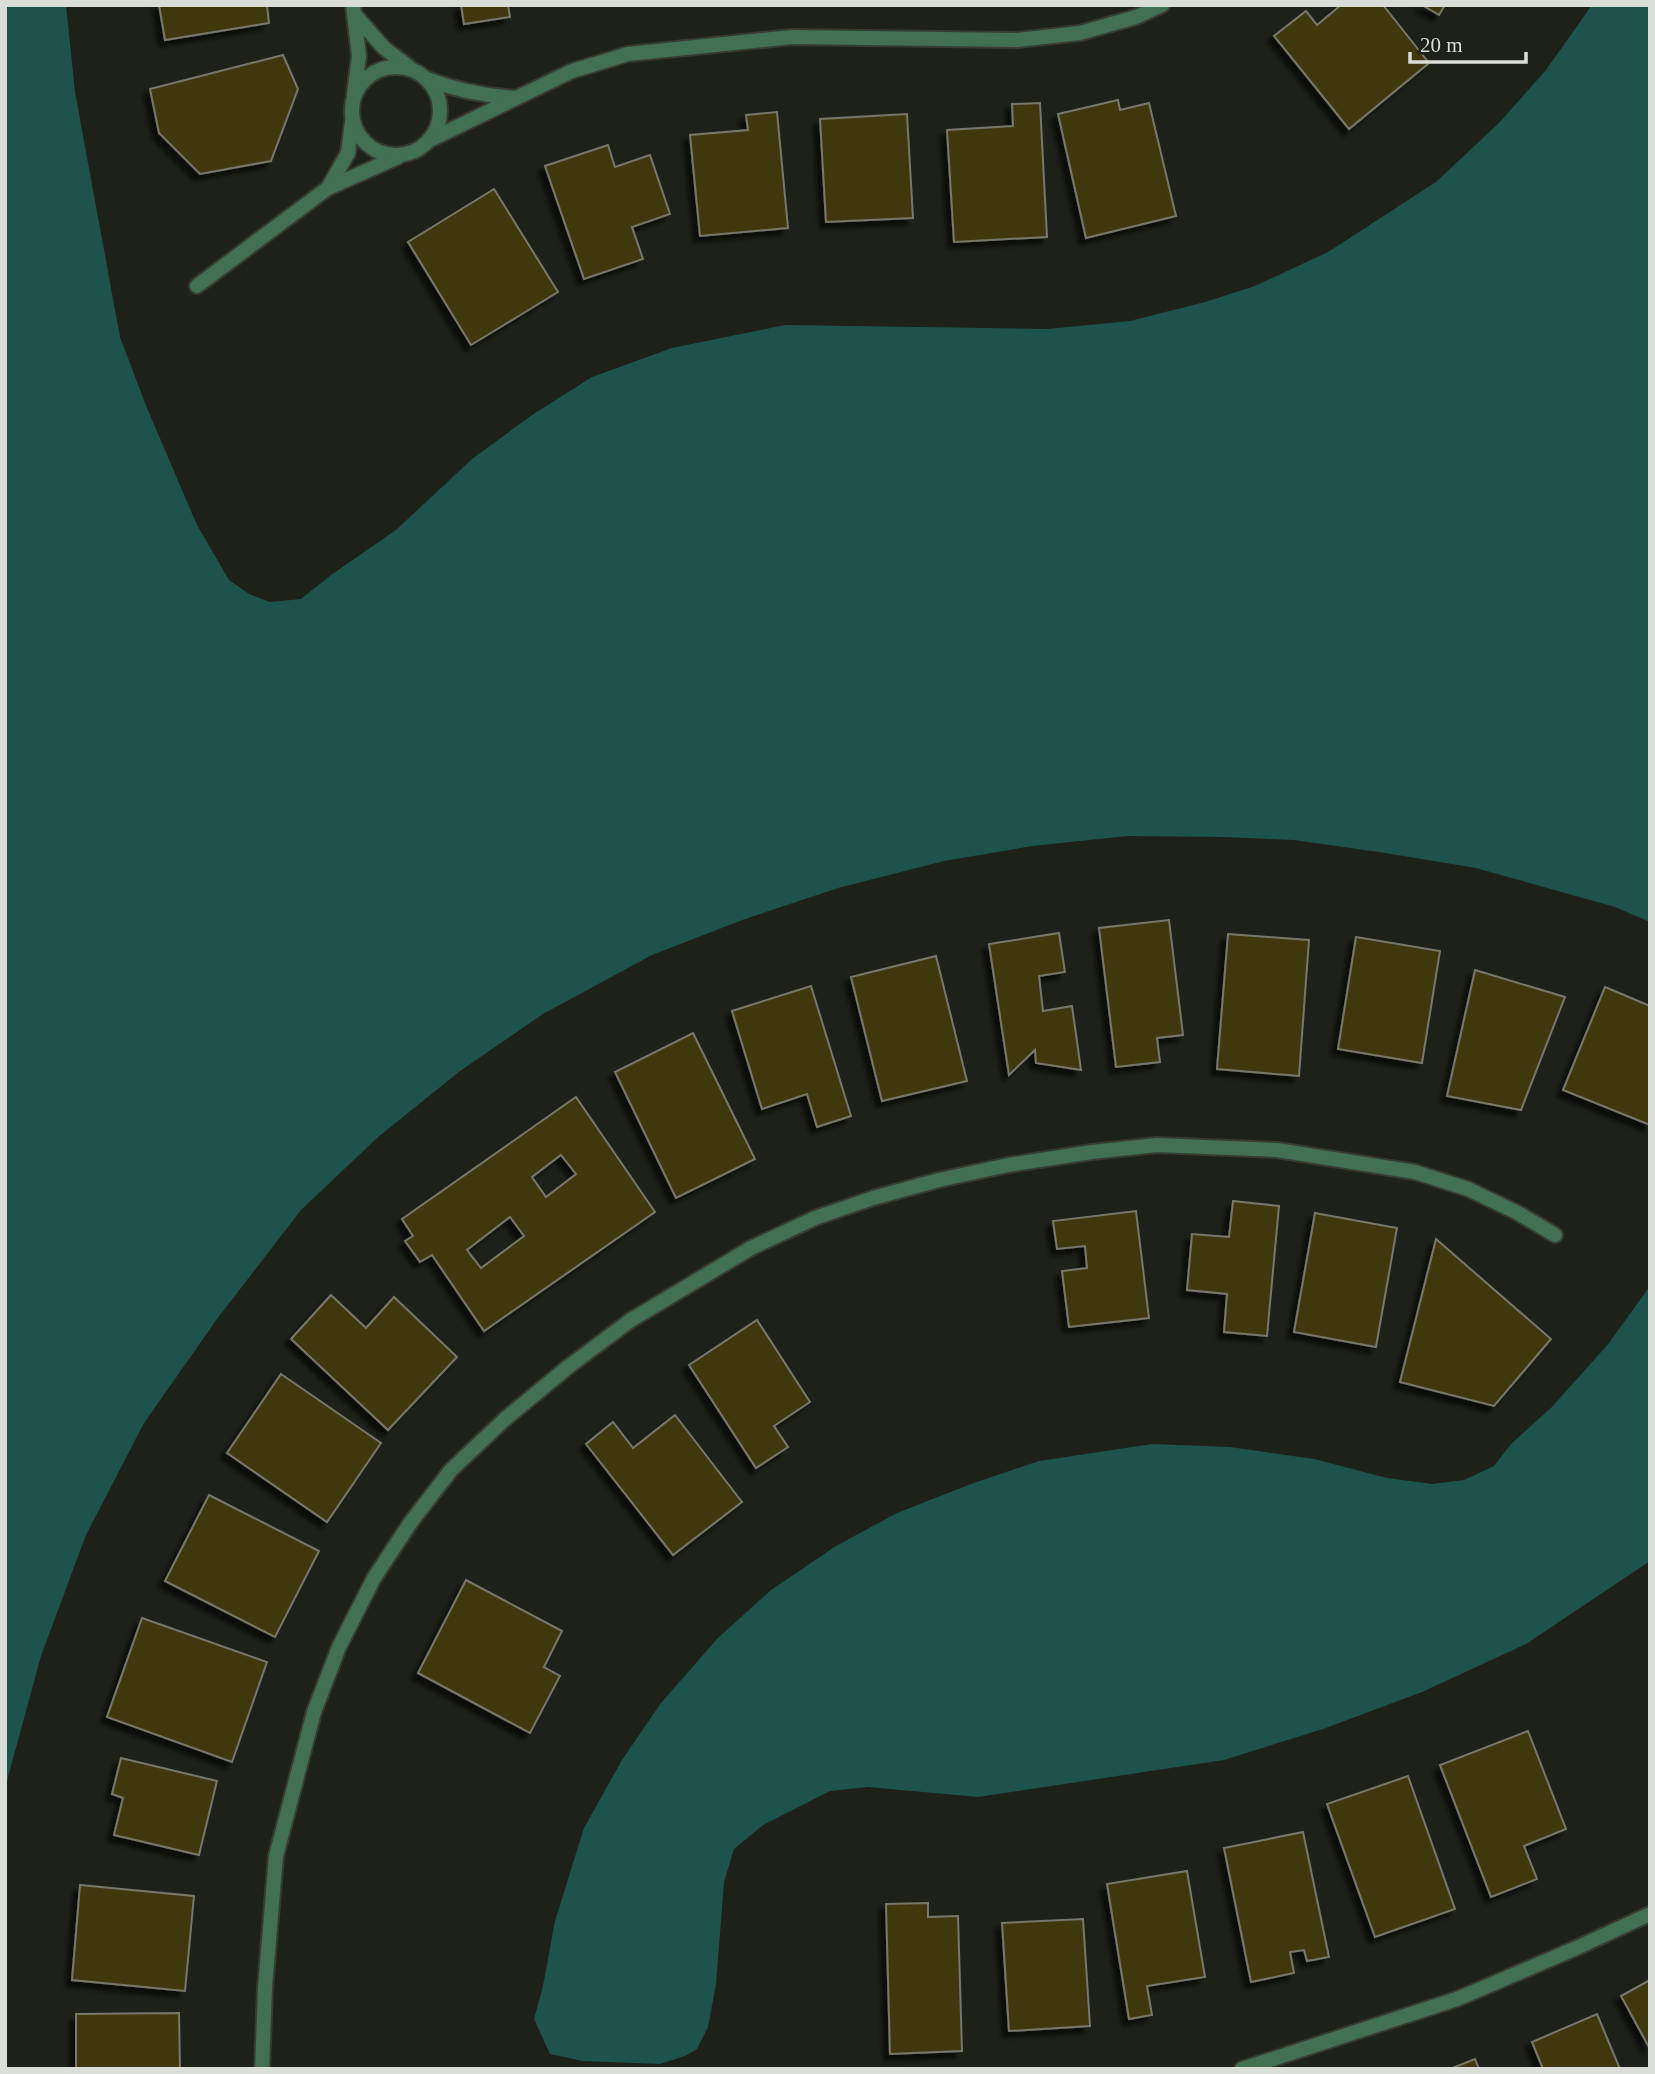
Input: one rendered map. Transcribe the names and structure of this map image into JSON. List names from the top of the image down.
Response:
{
  "scale_bar": "20 m"
}
